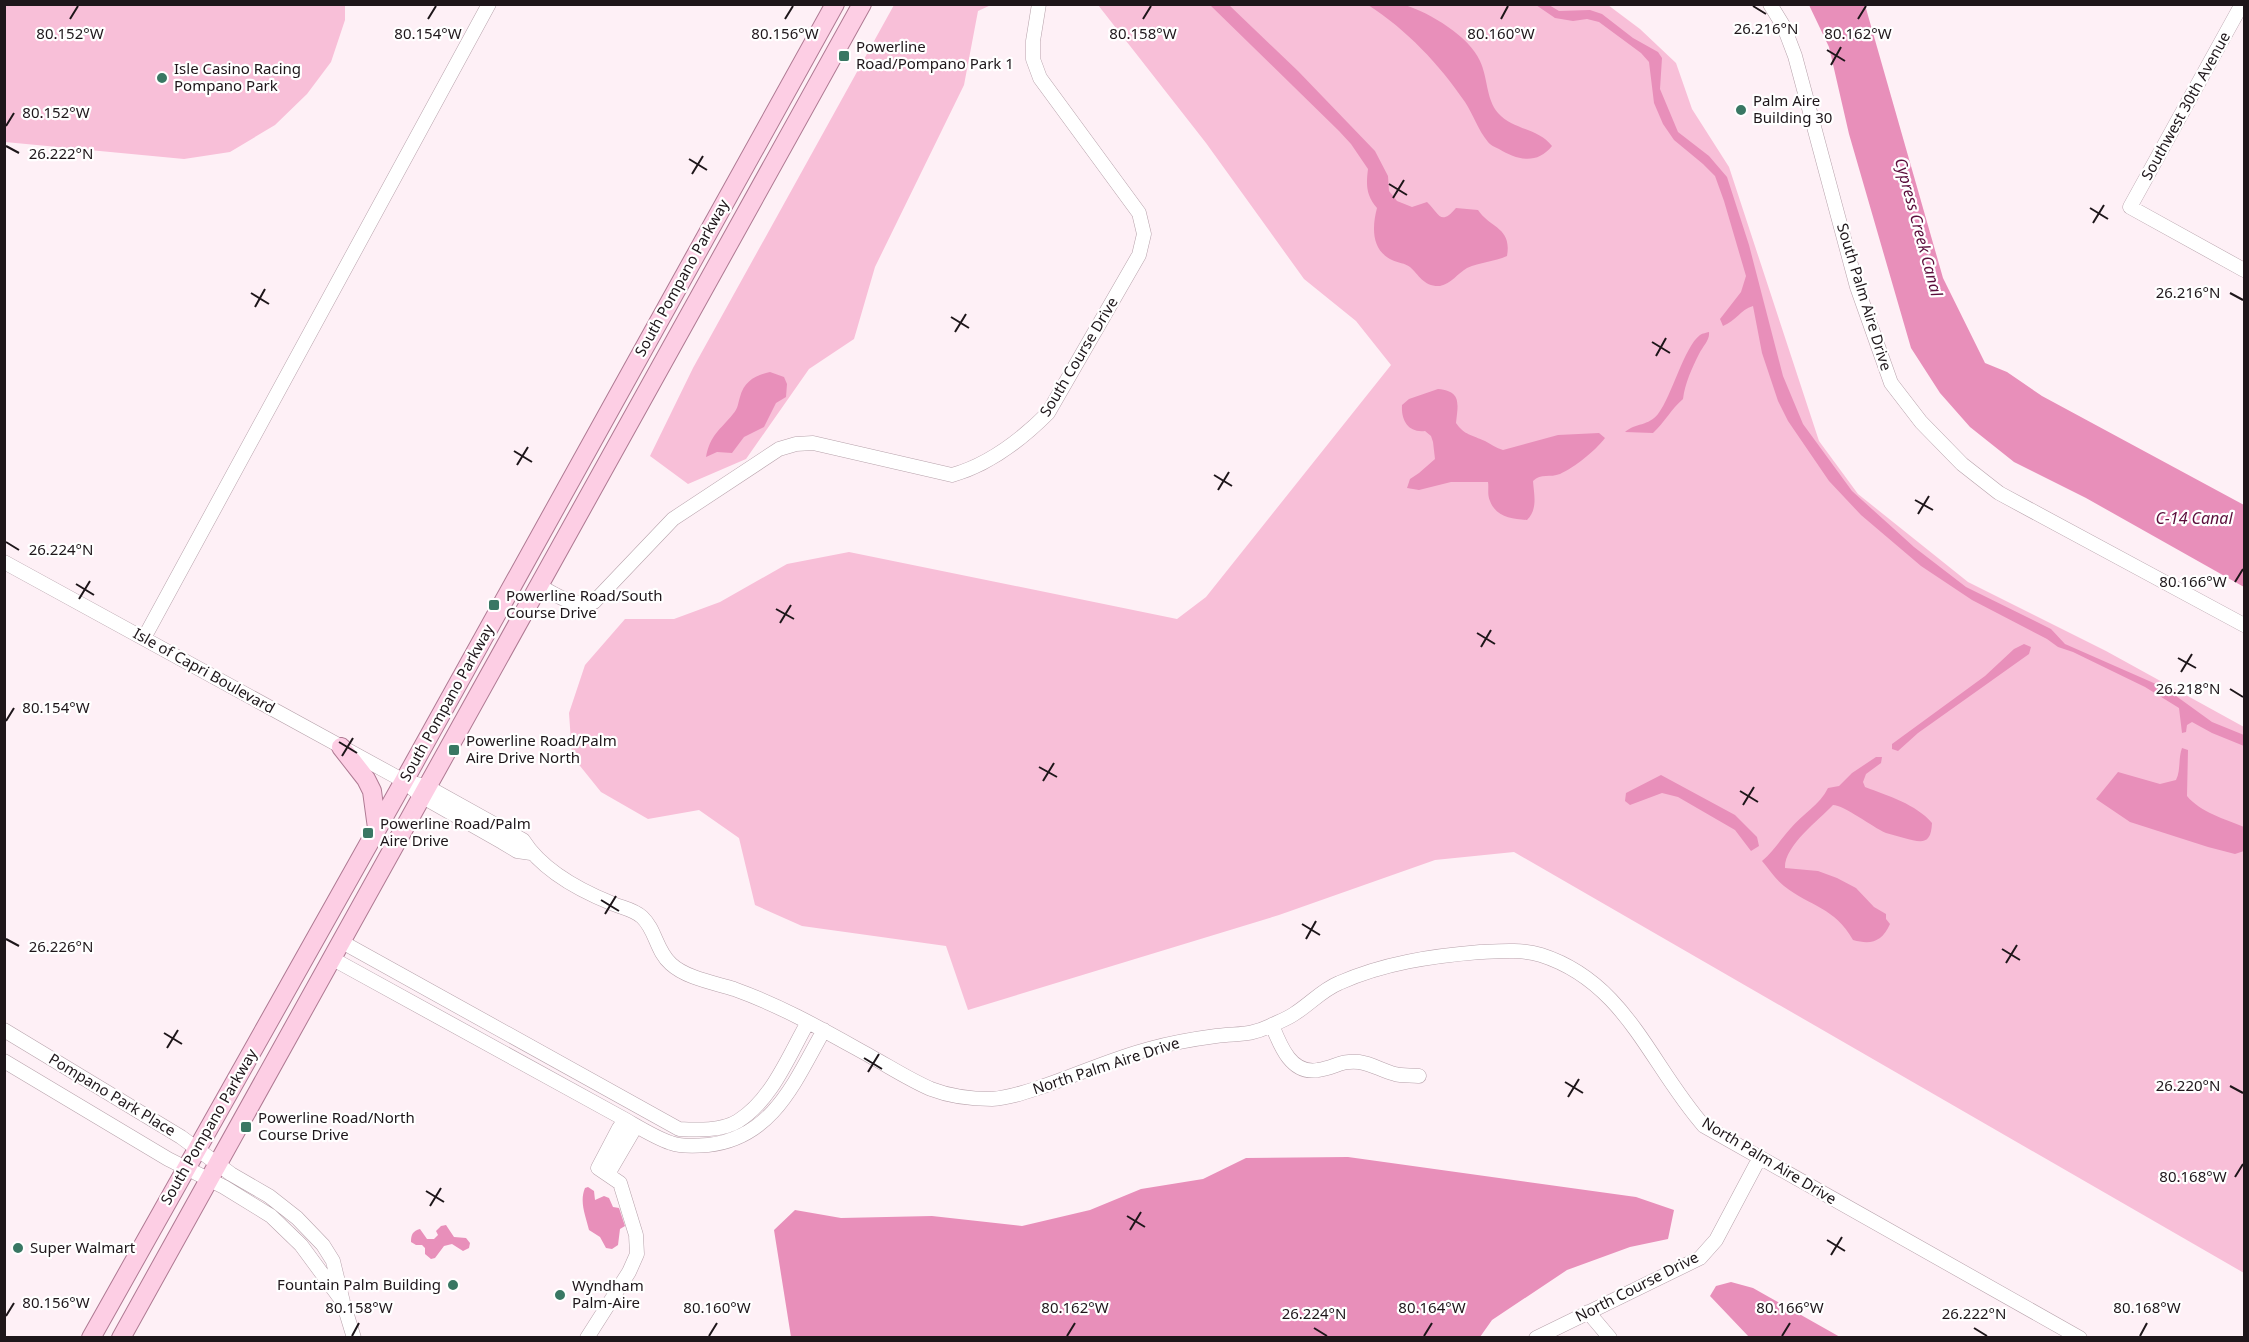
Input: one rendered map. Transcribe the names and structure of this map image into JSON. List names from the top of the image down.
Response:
{
  "streets": {
    "main road": ["South Pompano Parkway"],
    "street": [
      "Southwest 30th Avenue",
      "South Palm Aire Drive",
      "South Course Drive",
      "Isle of Capri Boulevard",
      "North Palm Aire Drive",
      "Pompano Park Place",
      "North Course Drive"
    ]
  },
  "crossings": [
    ["South Pompano Parkway", "South Course Drive"],
    ["South Pompano Parkway", "Isle of Capri Boulevard"],
    ["South Pompano Parkway", "North Palm Aire Drive"],
    ["South Pompano Parkway", "Pompano Park Place"],
    ["Isle of Capri Boulevard", "North Palm Aire Drive"],
    ["North Palm Aire Drive", "North Course Drive"]
  ],
  "water": ["Cypress Creek Canal", "C-14 Canal"],
  "places": {
    "transit": [
      "Powerline Road/Pompano Park 1",
      "Powerline Road/South Course Drive",
      "Powerline Road/Palm Aire Drive North",
      "Powerline Road/Palm Aire Drive",
      "Powerline Road/North Course Drive"
    ],
    "other": [
      "Isle Casino Racing Pompano Park",
      "Palm Aire Building 30",
      "Super Walmart",
      "Fountain Palm Building",
      "Wyndham Palm-Aire"
    ]
  },
  "coordinates": [
    "26.216°N",
    "80.158°W",
    "80.160°W",
    "80.162°W",
    "80.152°W",
    "80.154°W",
    "80.156°W",
    "26.222°N",
    "26.224°N",
    "80.166°W",
    "26.218°N",
    "26.226°N",
    "26.220°N",
    "80.168°W",
    "80.164°W"
  ]
}
